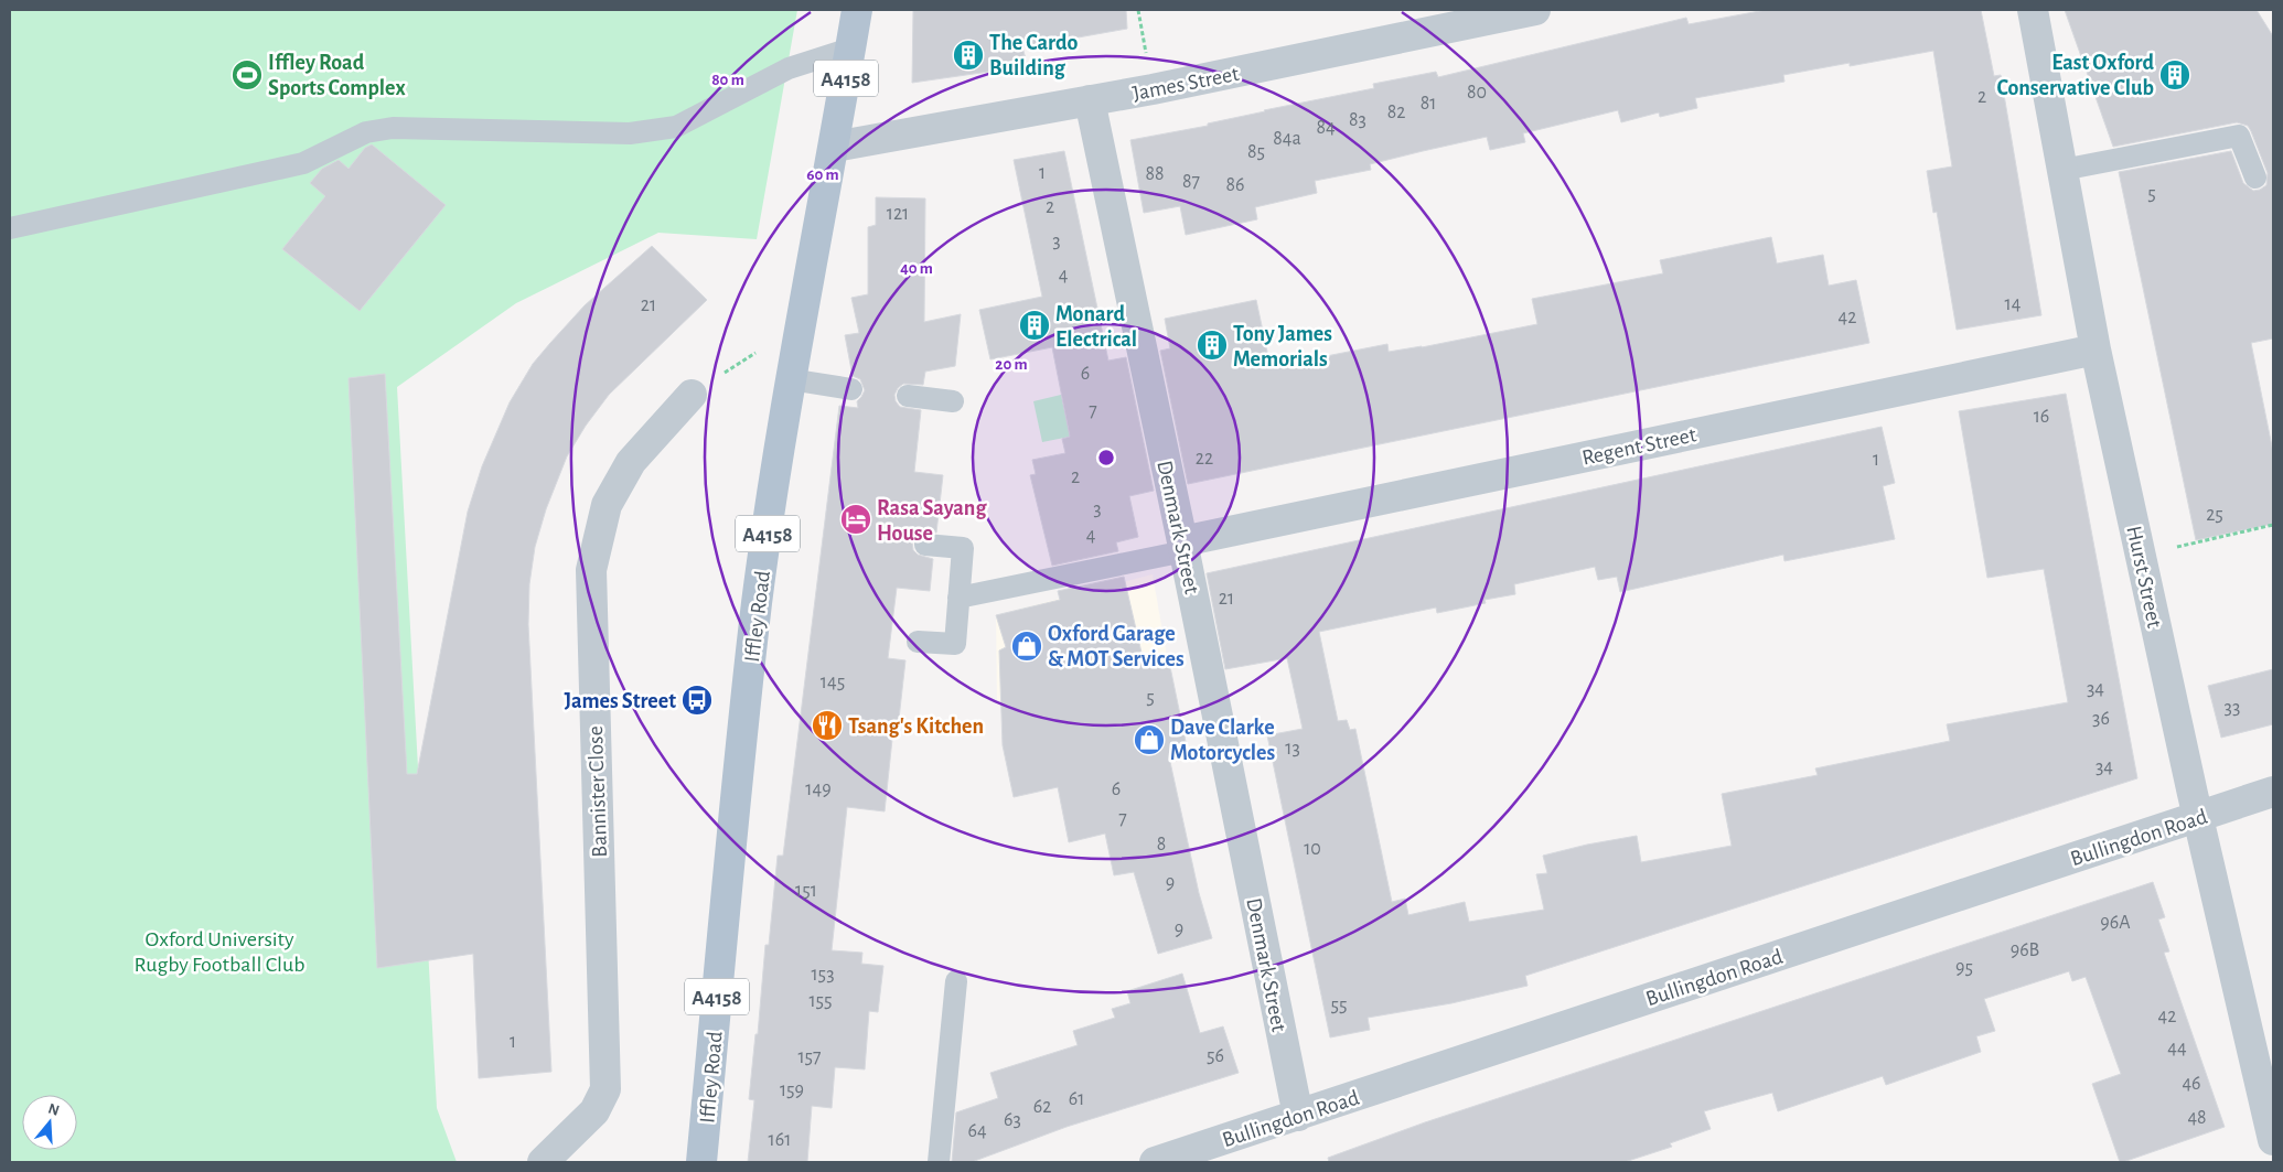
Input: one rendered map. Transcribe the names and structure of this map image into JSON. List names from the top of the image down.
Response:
{
  "streets": {
    "main road": ["A4158", "Iffley Road"],
    "street": [
      "James Street",
      "Regent Street",
      "Denmark Street",
      "Hurst Street",
      "Bannister Close",
      "Bullingdon Road"
    ]
  },
  "crossings": [
    ["James Street", "Denmark Street"],
    ["James Street", "Iffley Road"],
    ["Regent Street", "Denmark Street"],
    ["Regent Street", "Hurst Street"],
    ["Denmark Street", "Bullingdon Road"],
    ["Hurst Street", "Bullingdon Road"]
  ],
  "parks": ["Oxford University Rugby Football Club"],
  "places": {
    "building": [
      "The Cardo Building",
      "East Oxford Conservative Club",
      "Monard Electrical",
      "Tony James Memorials"
    ],
    "sports": ["Iffley Road Sports Complex"],
    "hotel": ["Rasa Sayang House"],
    "shop": ["Oxford Garage & MOT Services", "Dave Clarke Motorcycles"],
    "bus stop": ["James Street"],
    "restaurant": ["Tsang's Kitchen"]
  },
  "house_numbers": [
    "80",
    "2",
    "81",
    "82",
    "83",
    "84",
    "84a",
    "85",
    "1",
    "88",
    "87",
    "86",
    "5",
    "2",
    "121",
    "3",
    "4",
    "14",
    "21",
    "42",
    "6",
    "7",
    "16",
    "22",
    "1",
    "2",
    "3",
    "25",
    "4",
    "21",
    "145",
    "34",
    "5",
    "33",
    "36",
    "13",
    "34",
    "149",
    "6",
    "7",
    "8",
    "10",
    "9",
    "151",
    "96A",
    "9",
    "96B",
    "95",
    "153",
    "155",
    "55",
    "42",
    "1",
    "44",
    "56",
    "157",
    "46",
    "159",
    "61",
    "62",
    "48",
    "63",
    "64",
    "161"
  ],
  "north": "top",
  "rings": [
    "80 m",
    "60 m",
    "40 m",
    "20 m"
  ]
}
